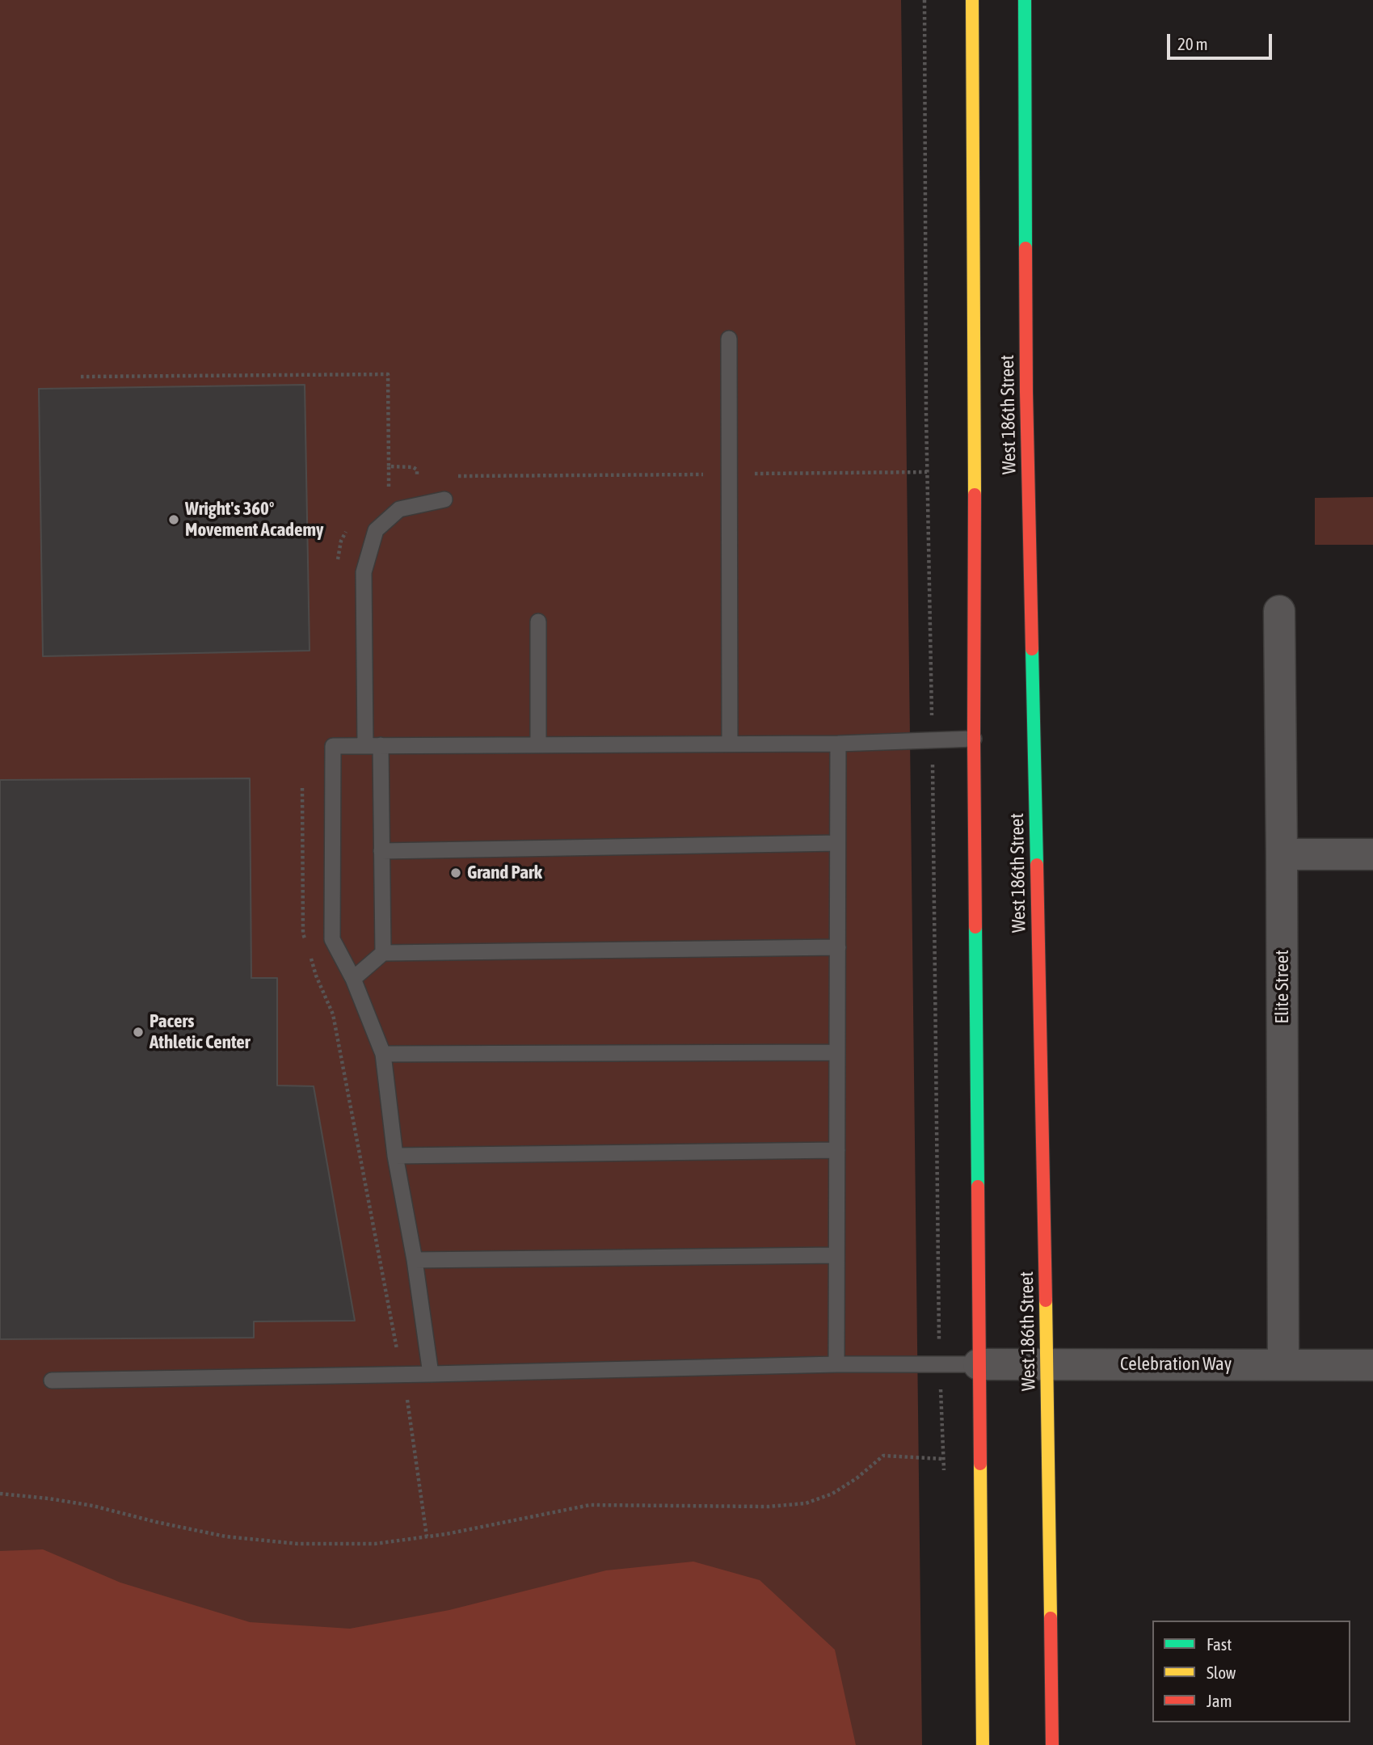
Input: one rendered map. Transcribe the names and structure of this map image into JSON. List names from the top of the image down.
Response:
{
  "streets": {
    "street": ["West 186th Street", "Elite Street", "Celebration Way"]
  },
  "crossings": [
    ["West 186th Street", "Celebration Way"],
    ["Elite Street", "Celebration Way"]
  ],
  "places": ["Wright's 360° Movement Academy", "Grand Park", "Pacers Athletic Center"],
  "legend": ["Fast", "Slow", "Jam"],
  "scale_bar": "20 m"
}
